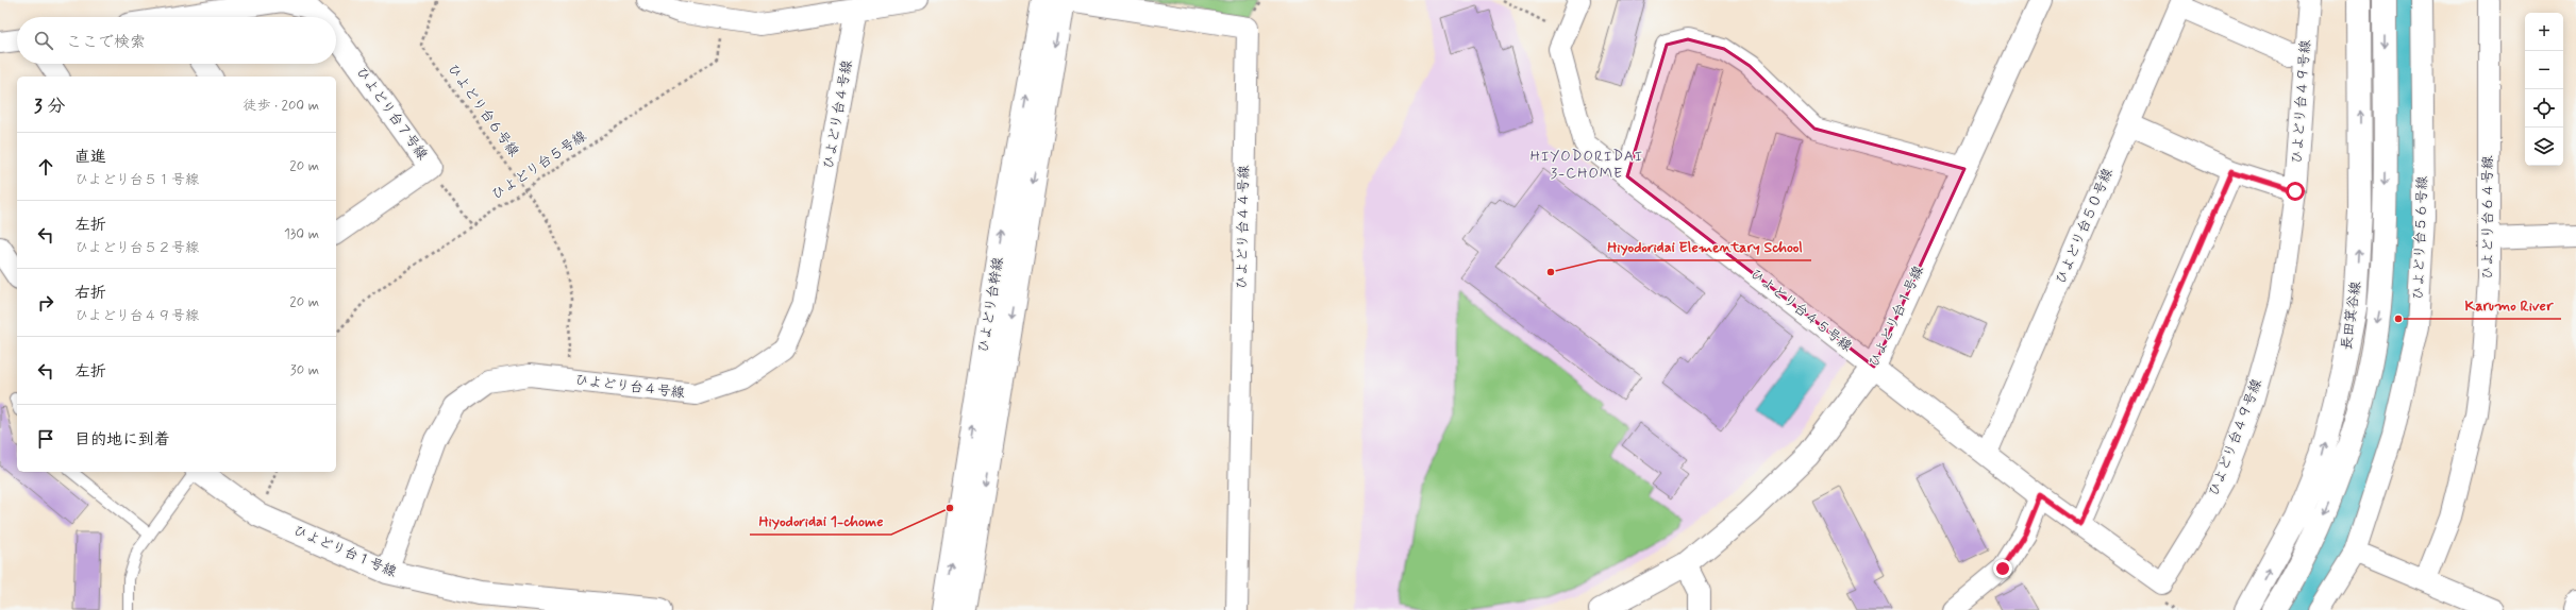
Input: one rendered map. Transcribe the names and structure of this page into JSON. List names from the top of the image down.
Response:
{
  "streets": {
    "street": [
      "ひよどり台４９号線",
      "ひよどり台７号線",
      "ひよどり台４号線",
      "ひよどり台６４号線",
      "ひよどり台５０号線",
      "ひよどり台４４号線",
      "ひよどり台５６号線",
      "ひよどり台幹線",
      "ひよどり台４５号線",
      "長田箕谷線",
      "ひよどり台１号線"
    ],
    "path": ["ひよどり台６号線", "ひよどり台５号線"]
  },
  "crossings": [
    ["ひよどり台４９号線", "ひよどり台５０号線"],
    ["ひよどり台４９号線", "ひよどり台４５号線"],
    ["ひよどり台４９号線", "ひよどり台１号線"],
    ["ひよどり台６号線", "ひよどり台４号線"],
    ["ひよどり台６号線", "ひよどり台５号線"],
    ["ひよどり台４号線", "ひよどり台１号線"],
    ["ひよどり台４５号線", "ひよどり台１号線"]
  ],
  "districts": ["HIYODORIDAI 3-CHOME"],
  "places": ["Hiyodoridai Elementary School", "Karumo River", "Hiyodoridai 1-chome"],
  "page": {
    "map_buttons": ["+", "−"],
    "search": "ここで検索",
    "heading": ["3 分", "徒歩 · 200 m"],
    "list": [
      ["直進", "ひよどり台５１号線", "20 m"],
      ["左折", "ひよどり台５２号線", "130 m"],
      ["右折", "ひよどり台４９号線", "20 m"],
      ["左折", "30 m"],
      "目的地に到着"
    ]
  }
}
